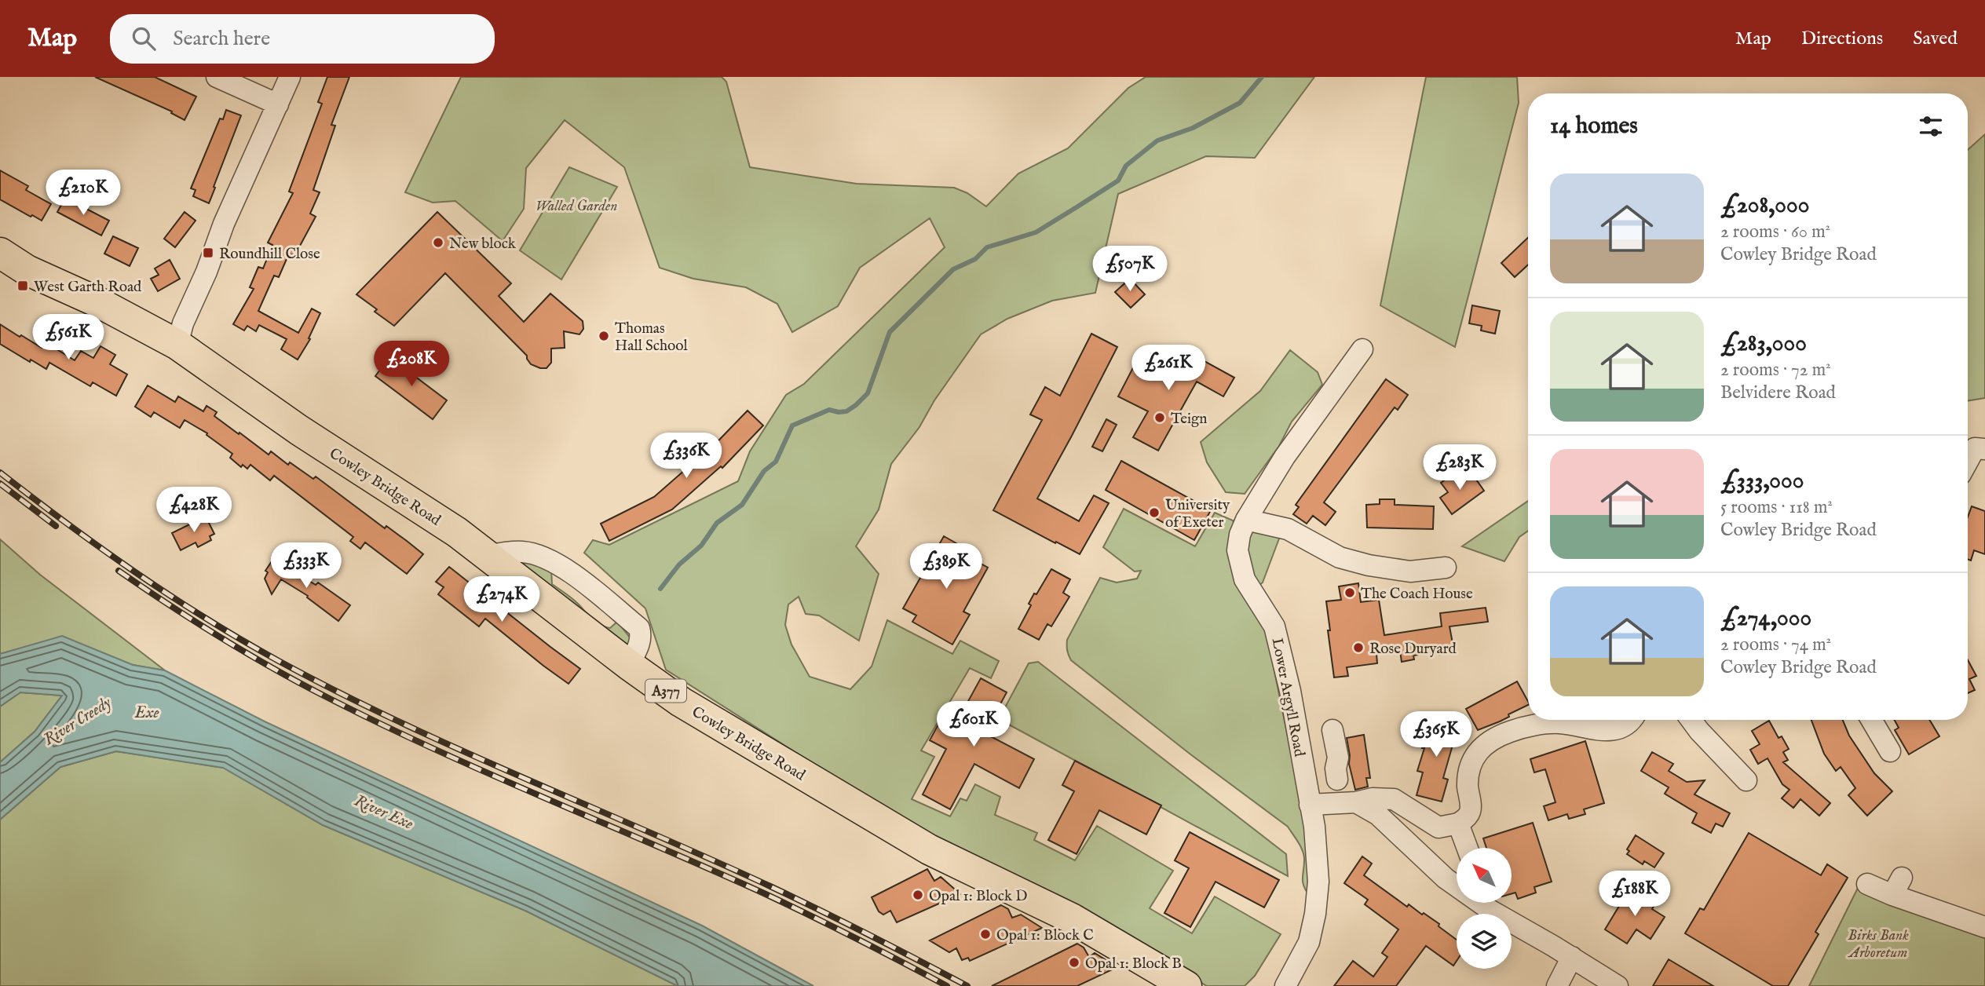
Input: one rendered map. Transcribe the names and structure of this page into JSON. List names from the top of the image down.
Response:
{
  "streets": {
    "highway": ["Cowley Bridge Road", "A377"],
    "street": ["Lower Argyll Road"]
  },
  "water": ["Exe", "River Creedy", "River Exe"],
  "parks": ["Walled Garden", "Birks Bank Arboretum"],
  "places": {
    "other": [
      "New block",
      "Thomas Hall School",
      "Teign",
      "University of Exeter",
      "The Coach House",
      "Rose Duryard",
      "Opal 1: Block D",
      "Opal 1: Block C",
      "Opal 1: Block B"
    ],
    "transit": ["Roundhill Close", "West Garth Road"]
  },
  "north": "top left",
  "page": {
    "header": "Map",
    "search": "Search here",
    "nav": ["Map", "Directions", "Saved"],
    "heading": "14 homes",
    "list": [
      {
        "name": "£208,000",
        "note": "2 rooms · 60 m² · Cowley Bridge Road"
      },
      {
        "name": "£283,000",
        "note": "2 rooms · 72 m² · Belvidere Road"
      },
      {
        "name": "£333,000",
        "note": "5 rooms · 118 m² · Cowley Bridge Road"
      },
      {
        "name": "£274,000",
        "note": "2 rooms · 74 m² · Cowley Bridge Road"
      }
    ],
    "price": [
      "£210K",
      "£507K",
      "£561K",
      "£208K",
      "£261K",
      "£336K",
      "£283K",
      "£428K",
      "£333K",
      "£389K",
      "£274K",
      "£601K",
      "£365K",
      "£188K"
    ]
  }
}
